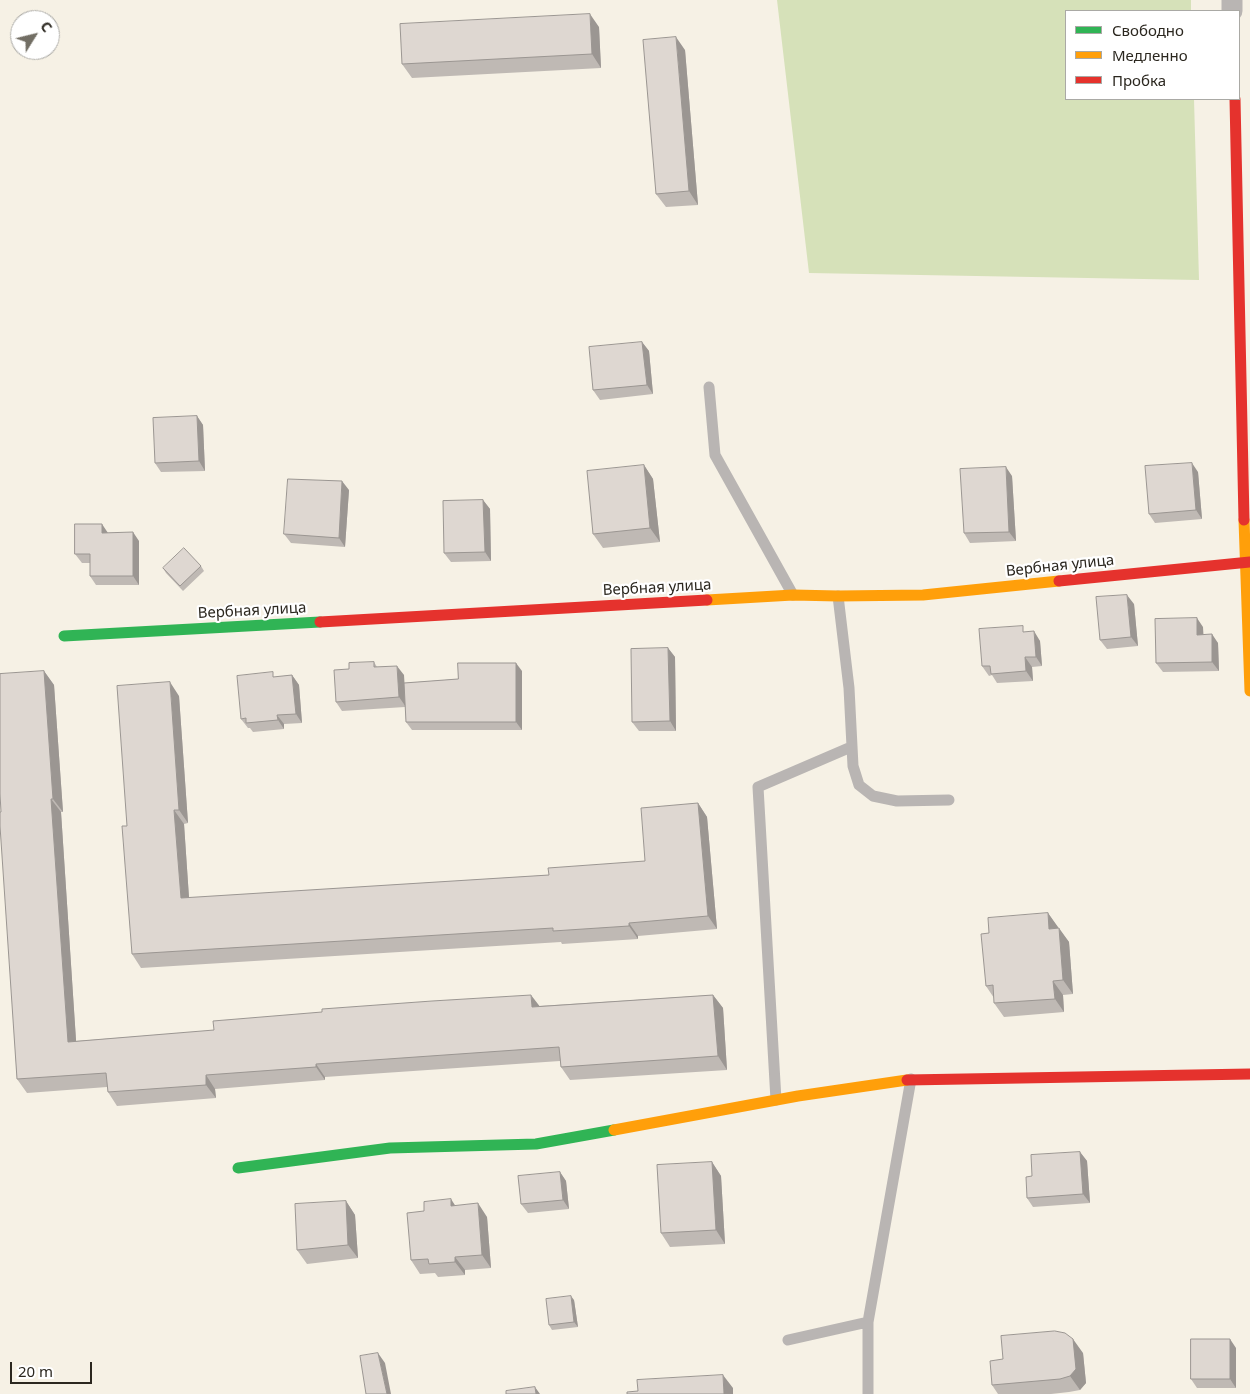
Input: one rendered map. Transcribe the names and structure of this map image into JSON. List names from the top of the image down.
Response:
{
  "streets": {
    "street": ["Вербная улица"]
  },
  "legend": ["Свободно", "Медленно", "Пробка"],
  "scale_bar": "20 m",
  "north": "top right"
}
